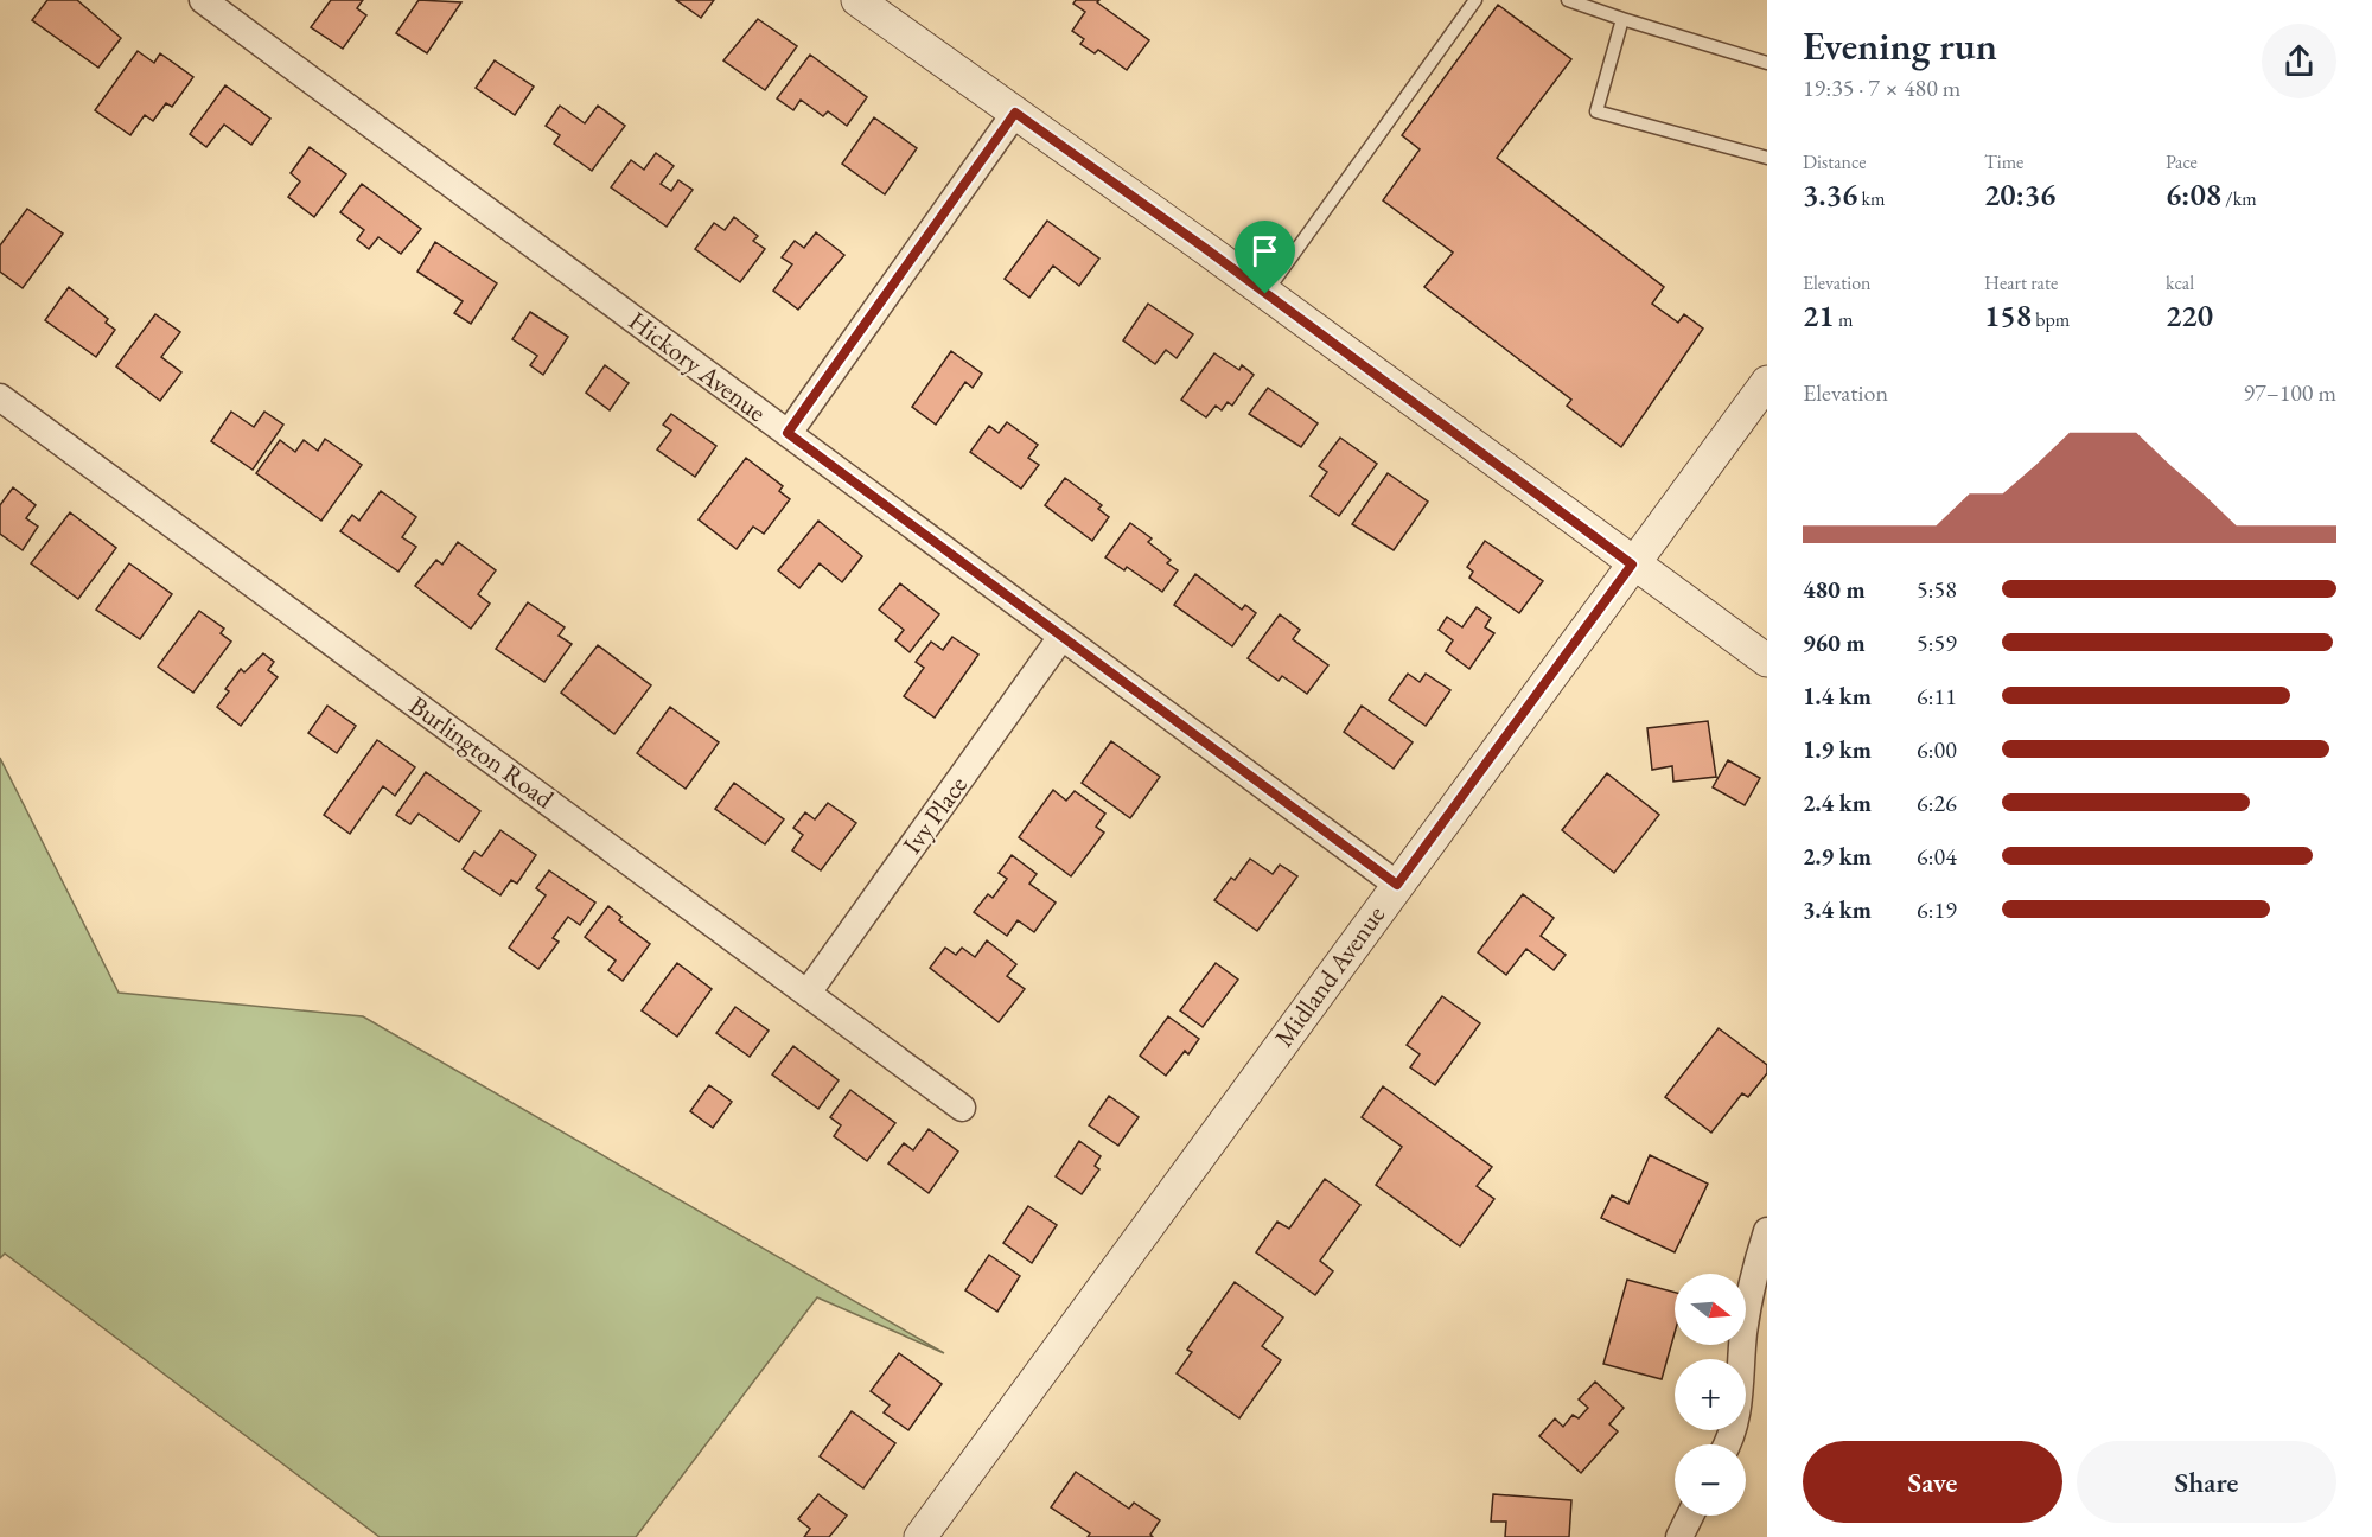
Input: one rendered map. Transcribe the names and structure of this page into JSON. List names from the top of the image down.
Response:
{
  "streets": {
    "street": [
      "Hickory Avenue",
      "Burlington Road",
      "Ivy Place",
      "Midland Avenue"
    ]
  },
  "crossings": [
    ["Hickory Avenue", "Ivy Place"],
    ["Hickory Avenue", "Midland Avenue"],
    ["Burlington Road", "Ivy Place"]
  ],
  "north": "right",
  "page": {
    "heading": ["Evening run", "19:35 · 7 × 480 m"],
    "stats": [
      ["Distance", "3.36 km"],
      ["Time", "20:36"],
      ["Pace", "6:08 /km"],
      ["Elevation", "21 m"],
      ["Heart rate", "158 bpm"],
      ["kcal", "220"]
    ],
    "chart": ["Elevation", "97–100 m"],
    "list": [
      {
        "name": "480 m",
        "note": "5:58"
      },
      {
        "name": "960 m",
        "note": "5:59"
      },
      {
        "name": "1.4 km",
        "note": "6:11"
      },
      {
        "name": "1.9 km",
        "note": "6:00"
      },
      {
        "name": "2.4 km",
        "note": "6:26"
      },
      {
        "name": "2.9 km",
        "note": "6:04"
      },
      {
        "name": "3.4 km",
        "note": "6:19"
      }
    ],
    "map_buttons": ["+", "−"],
    "buttons": ["Save", "Share"]
  }
}
